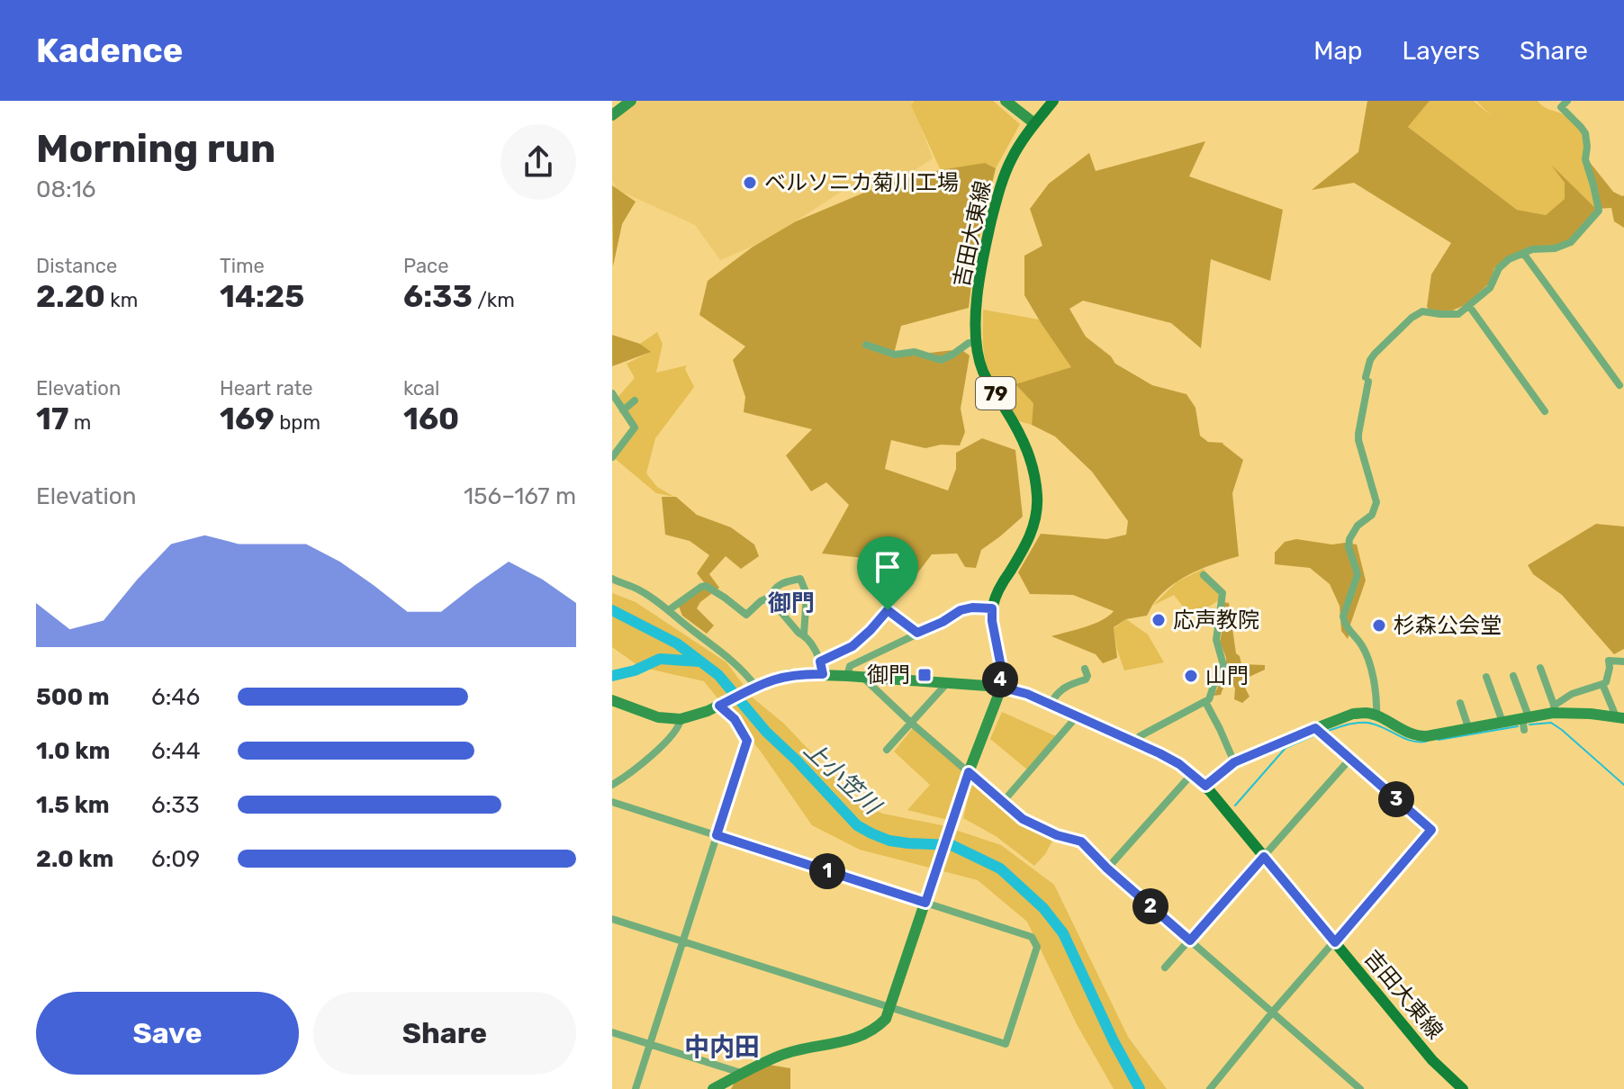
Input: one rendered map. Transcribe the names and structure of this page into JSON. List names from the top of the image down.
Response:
{
  "streets": {
    "main road": ["吉田大東線", "79"]
  },
  "districts": ["御門", "中内田"],
  "water": ["上小笠川"],
  "places": {
    "other": [
      "ベルソニカ菊川工場",
      "応声教院",
      "杉森公会堂",
      "山門"
    ],
    "transit": ["御門"]
  },
  "page": {
    "header": "Kadence",
    "nav": ["Map", "Layers", "Share"],
    "heading": ["Morning run", "08:16"],
    "stats": [
      ["Distance", "2.20 km"],
      ["Time", "14:25"],
      ["Pace", "6:33 /km"],
      ["Elevation", "17 m"],
      ["Heart rate", "169 bpm"],
      ["kcal", "160"]
    ],
    "chart": ["Elevation", "156–167 m"],
    "pins": [
      "4",
      "3",
      "1",
      "2"
    ],
    "list": [
      {
        "name": "500 m",
        "note": "6:46"
      },
      {
        "name": "1.0 km",
        "note": "6:44"
      },
      {
        "name": "1.5 km",
        "note": "6:33"
      },
      {
        "name": "2.0 km",
        "note": "6:09"
      }
    ],
    "buttons": ["Save", "Share"]
  }
}
